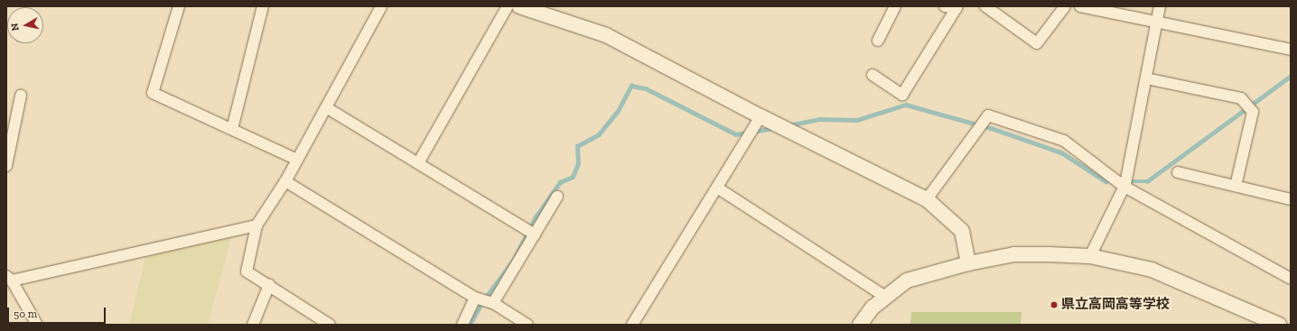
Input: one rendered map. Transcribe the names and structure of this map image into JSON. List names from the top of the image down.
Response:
{
  "places": ["県立高岡高等学校"],
  "scale_bar": "50 m",
  "north": "left"
}
